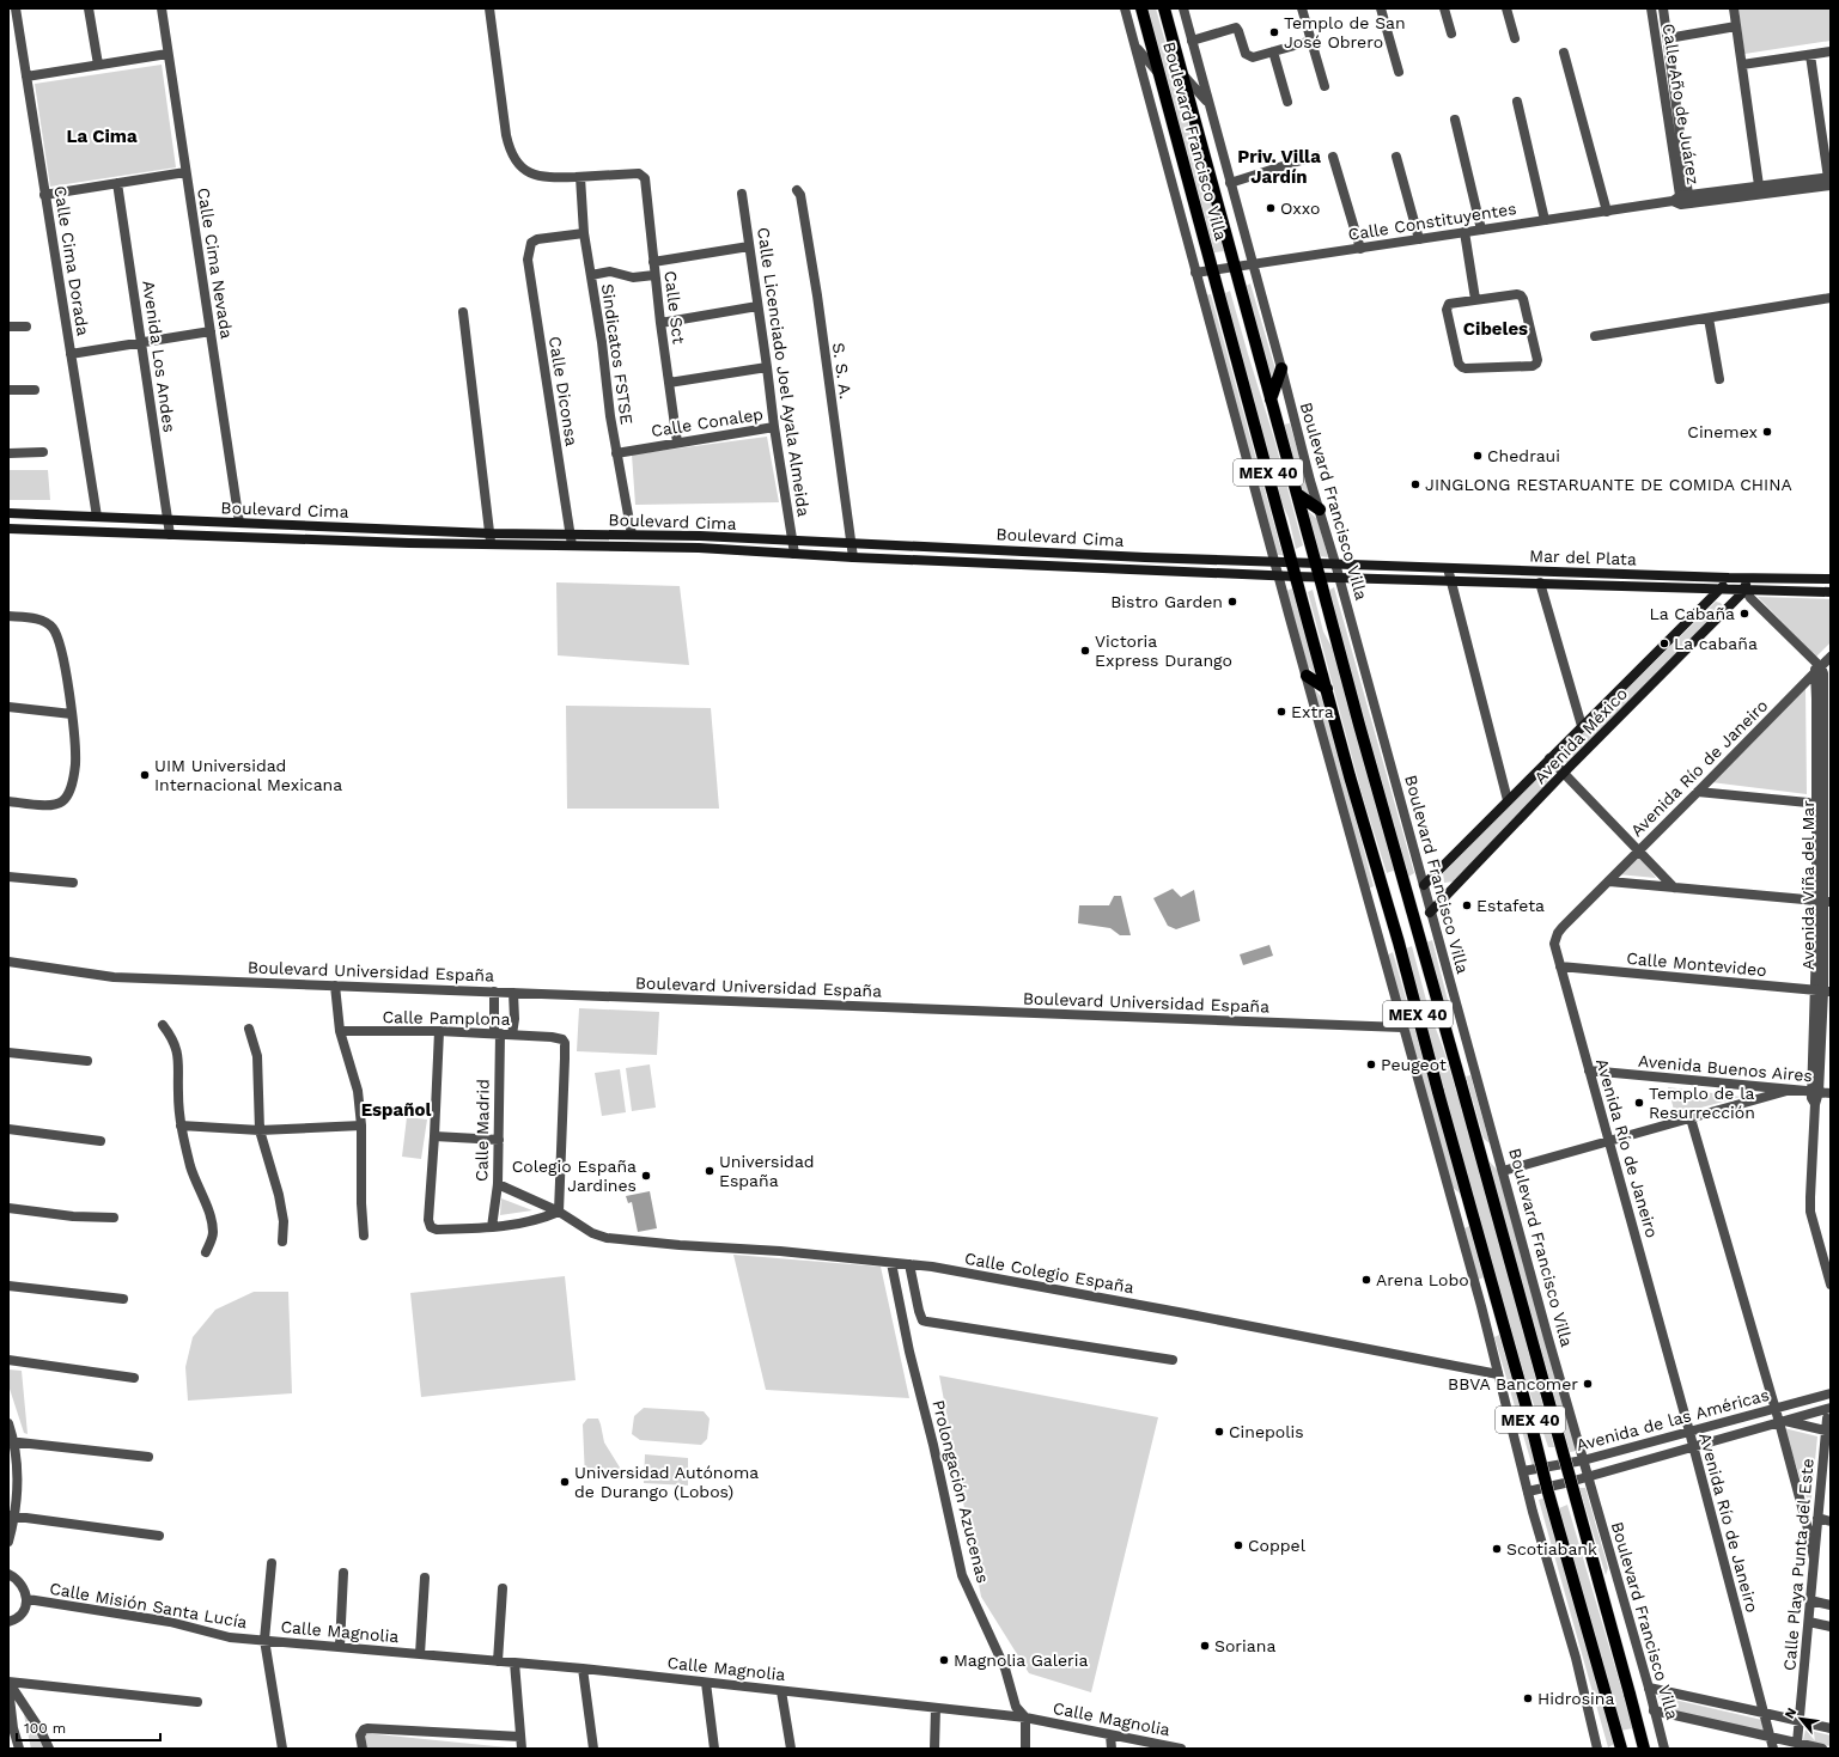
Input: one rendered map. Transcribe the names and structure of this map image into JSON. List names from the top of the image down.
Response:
{
  "streets": {
    "main road": [
      "Boulevard Francisco Villa",
      "MEX 40",
      "Boulevard Cima",
      "Mar del Plata",
      "Avenida México"
    ],
    "street": [
      "Calle Año de Juárez",
      "Calle Constituyentes",
      "Calle Cima Dorada",
      "Calle Cima Nevada",
      "Calle Sct",
      "Sindicatos FSTSE",
      "Avenida Los Andes",
      "S. S. A.",
      "Calle Licenciado Joel Ayala Almeida",
      "Calle Diconsa",
      "Calle Conalep",
      "Avenida Río de Janeiro",
      "Avenida Viña del Mar",
      "Calle Montevideo",
      "Boulevard Universidad España",
      "Calle Pamplona",
      "Avenida Buenos Aires",
      "Calle Madrid",
      "Calle Colegio España",
      "Avenida de las Américas",
      "Prolongación Azucenas",
      "Calle Playa Punta del Este",
      "Calle Misión Santa Lucía",
      "Calle Magnolia"
    ]
  },
  "crossings": [
    ["Calle Año de Juárez", "Calle Constituyentes"],
    ["Boulevard Francisco Villa", "Calle Constituyentes"],
    ["Boulevard Francisco Villa", "Boulevard Cima"],
    ["Boulevard Francisco Villa", "Mar del Plata"],
    ["Boulevard Francisco Villa", "Avenida México"],
    ["Boulevard Francisco Villa", "Boulevard Universidad España"],
    ["Boulevard Francisco Villa", "Calle Colegio España"],
    ["Boulevard Francisco Villa", "Avenida de las Américas"],
    ["Calle Cima Dorada", "Boulevard Cima"],
    ["Calle Cima Nevada", "Boulevard Cima"],
    ["Calle Sct", "Sindicatos FSTSE"],
    ["Calle Sct", "Calle Conalep"],
    ["Sindicatos FSTSE", "Calle Diconsa"],
    ["Sindicatos FSTSE", "Calle Conalep"],
    ["Sindicatos FSTSE", "Boulevard Cima"],
    ["Avenida Los Andes", "Boulevard Cima"],
    ["S. S. A.", "Boulevard Cima"],
    ["Calle Licenciado Joel Ayala Almeida", "Calle Conalep"],
    ["Calle Licenciado Joel Ayala Almeida", "Boulevard Cima"],
    ["Calle Diconsa", "Boulevard Cima"],
    ["Boulevard Cima", "Mar del Plata"],
    ["Boulevard Cima", "Avenida México"],
    ["Mar del Plata", "Avenida México"],
    ["Avenida Río de Janeiro", "Avenida Viña del Mar"],
    ["Avenida Río de Janeiro", "Calle Montevideo"],
    ["Avenida Río de Janeiro", "Avenida Buenos Aires"],
    ["Avenida Río de Janeiro", "Avenida de las Américas"],
    ["Avenida Viña del Mar", "Calle Montevideo"],
    ["Avenida Viña del Mar", "Avenida Buenos Aires"],
    ["Boulevard Universidad España", "Calle Madrid"],
    ["Calle Pamplona", "Calle Madrid"],
    ["Calle Pamplona", "Calle Colegio España"],
    ["Calle Madrid", "Calle Colegio España"],
    ["Calle Colegio España", "Prolongación Azucenas"],
    ["Prolongación Azucenas", "Calle Magnolia"],
    ["Calle Misión Santa Lucía", "Calle Magnolia"]
  ],
  "districts": [
    "La Cima",
    "Priv. Villa Jardín",
    "Cibeles",
    "Español"
  ],
  "places": [
    "Templo de San José Obrero",
    "Oxxo",
    "Cinemex",
    "Chedraui",
    "JINGLONG RESTARUANTE DE COMIDA CHINA",
    "Bistro Garden",
    "La Cabaña",
    "La cabaña",
    "Victoria Express Durango",
    "Extra",
    "UIM Universidad Internacional Mexicana",
    "Estafeta",
    "Peugeot",
    "Templo de la Resurrección",
    "Universidad España",
    "Colegio España Jardines",
    "Arena Lobo",
    "BBVA Bancomer",
    "Cinepolis",
    "Universidad Autónoma de Durango (Lobos)",
    "Coppel",
    "Scotiabank",
    "Soriana",
    "Magnolia Galeria",
    "Hidrosina"
  ],
  "scale_bar": "100 m",
  "north": "top left"
}
